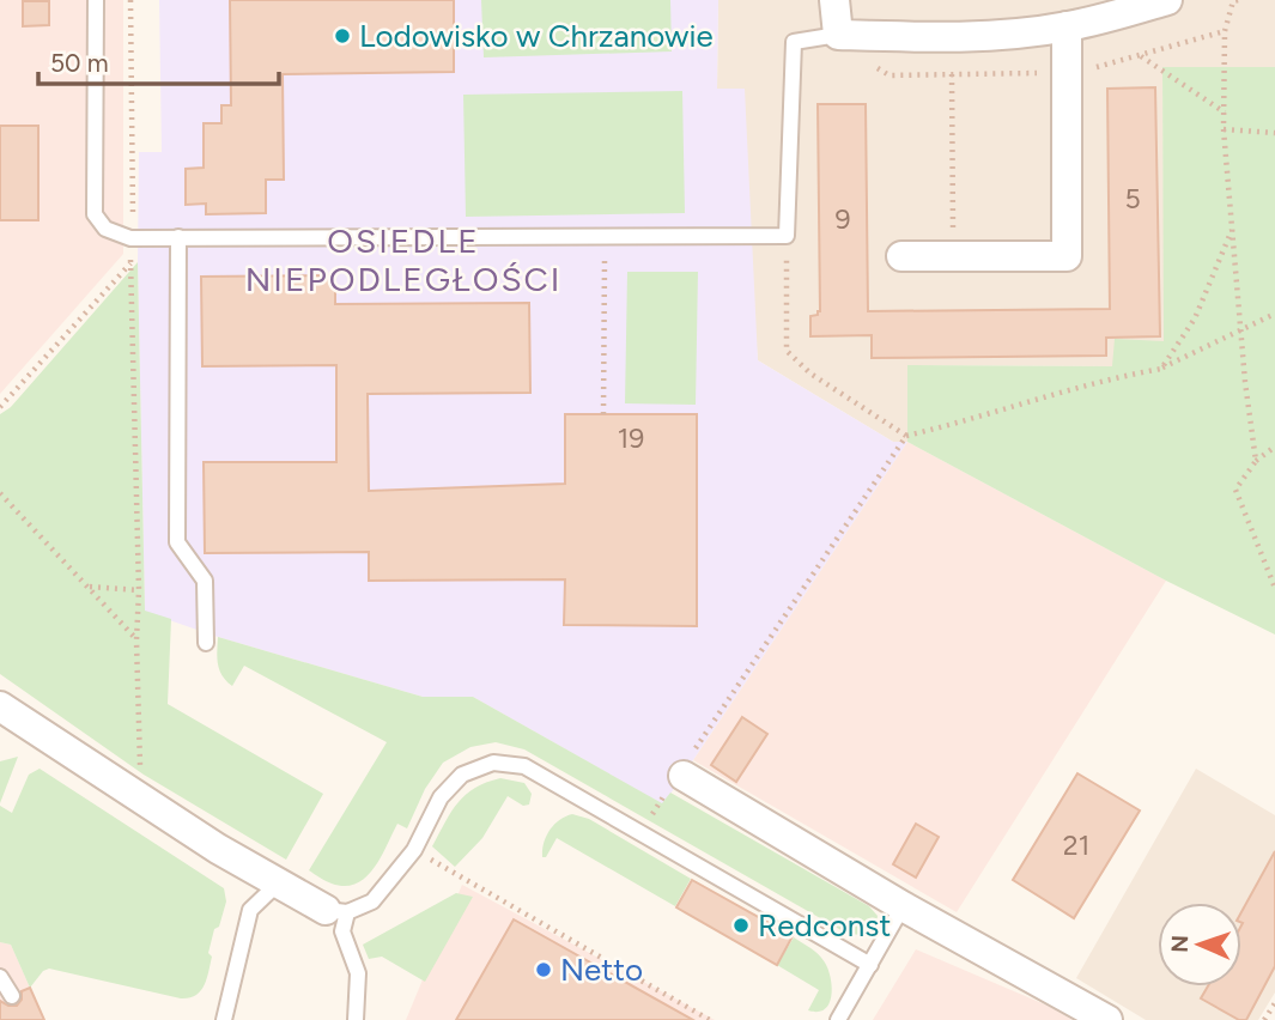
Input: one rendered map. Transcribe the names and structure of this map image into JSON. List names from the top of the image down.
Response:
{
  "districts": ["OSIEDLE NIEPODLEGŁOŚCI"],
  "places": ["Lodowisko w Chrzanowie", "Redconst", "Netto"],
  "house_numbers": [
    "5",
    "9",
    "19",
    "21"
  ],
  "scale_bar": "50 m",
  "north": "left"
}
